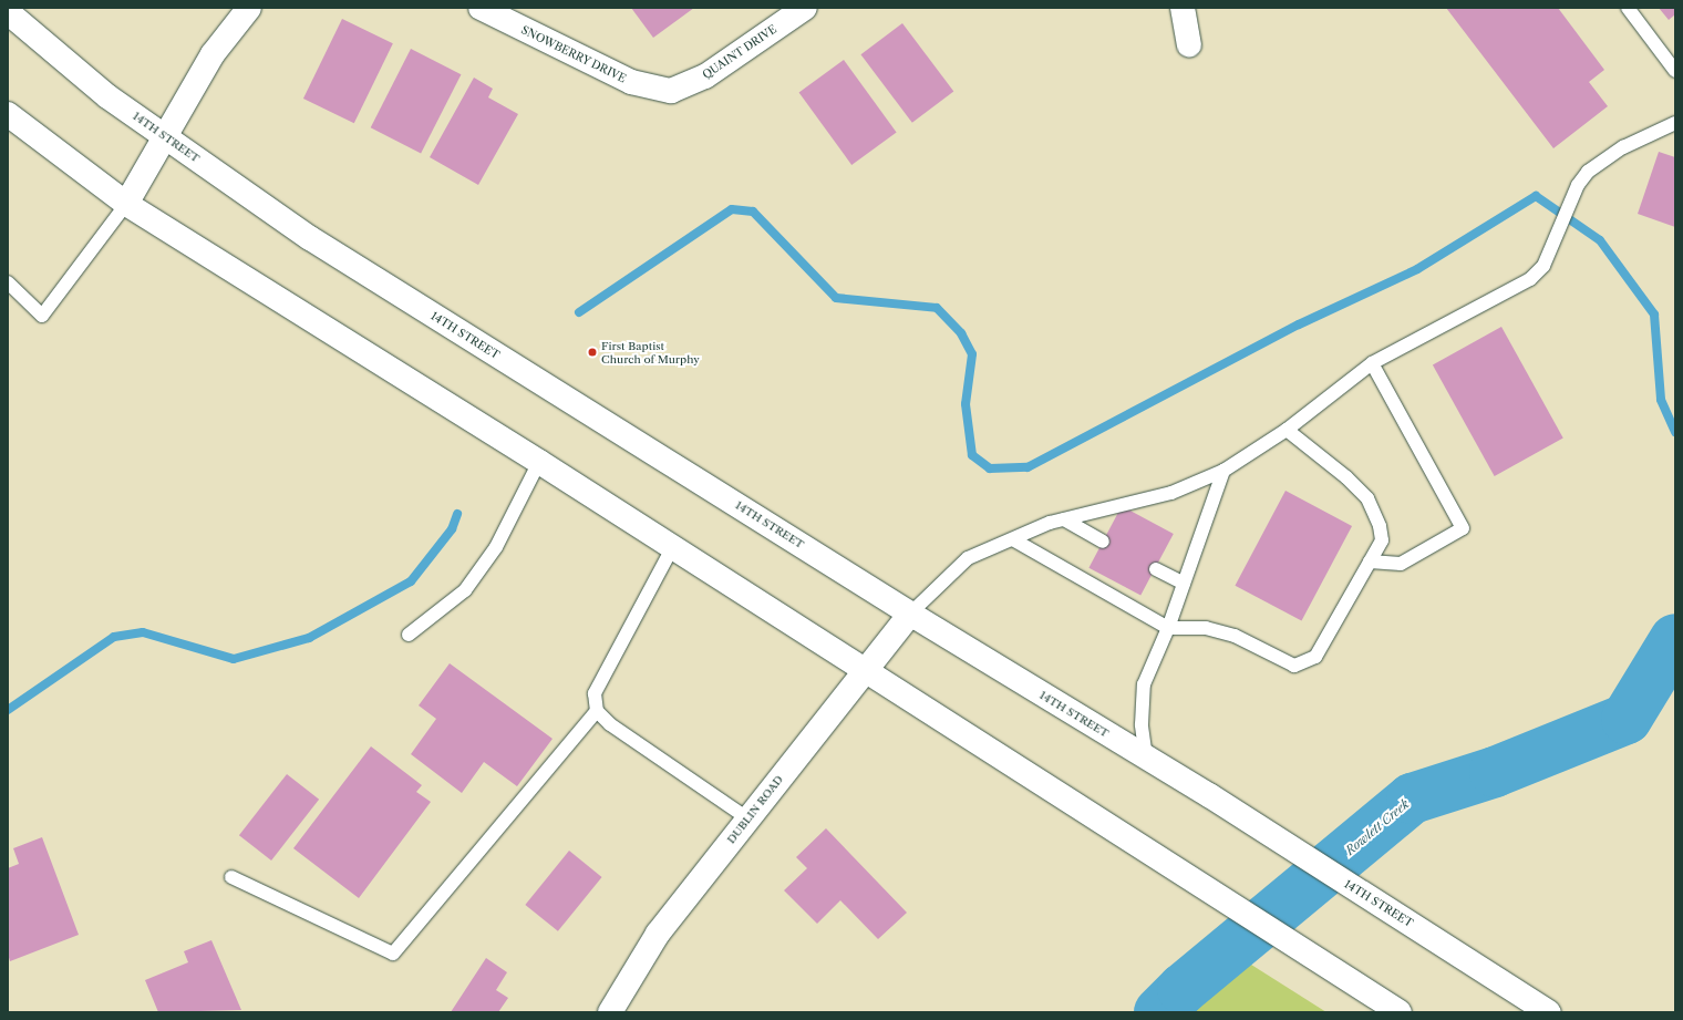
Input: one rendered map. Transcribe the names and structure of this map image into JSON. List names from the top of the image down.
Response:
{
  "streets": {
    "main road": [
      "QUAINT DRIVE",
      "SNOWBERRY DRIVE",
      "14TH STREET",
      "DUBLIN ROAD"
    ]
  },
  "crossings": [
    ["QUAINT DRIVE", "SNOWBERRY DRIVE"],
    ["14TH STREET", "DUBLIN ROAD"]
  ],
  "water": ["Rowlett Creek"],
  "places": ["First Baptist Church of Murphy"]
}
